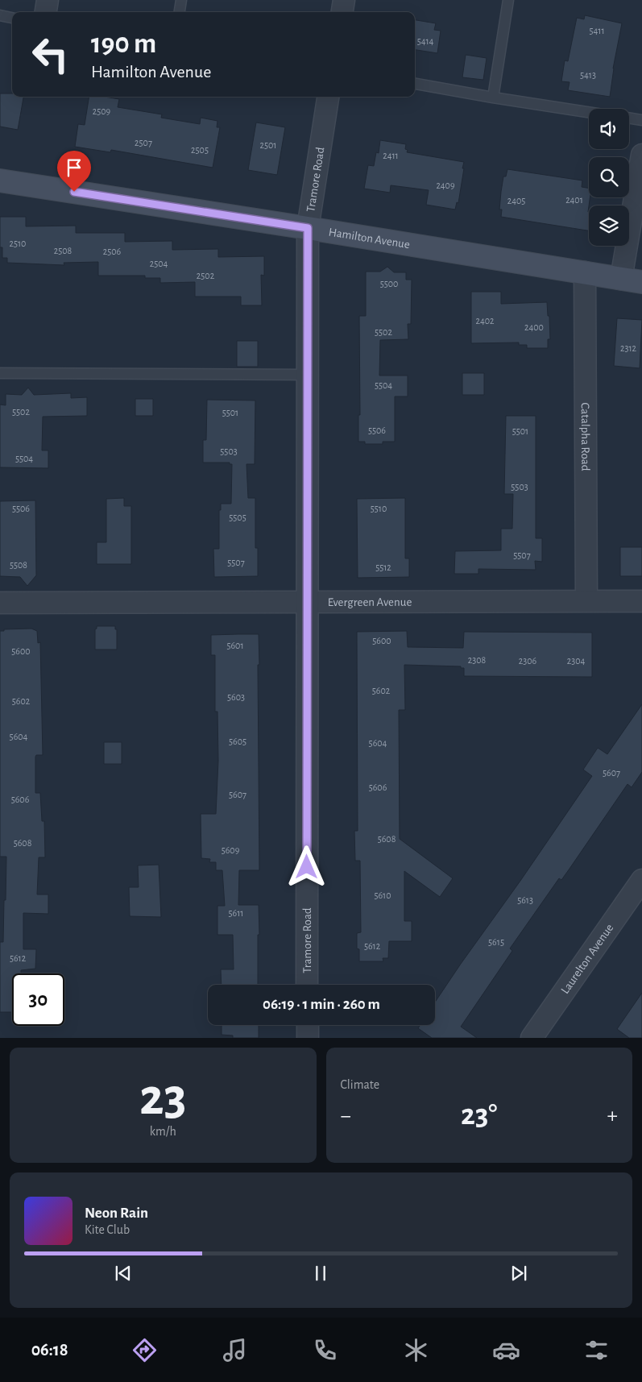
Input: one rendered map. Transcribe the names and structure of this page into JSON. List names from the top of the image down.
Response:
{
  "streets": {
    "street": [
      "Tramore Road",
      "Hamilton Avenue",
      "Catalpha Road",
      "Evergreen Avenue",
      "Laurelton Avenue"
    ]
  },
  "crossings": [
    ["Tramore Road", "Hamilton Avenue"],
    ["Tramore Road", "Evergreen Avenue"],
    ["Hamilton Avenue", "Catalpha Road"],
    ["Catalpha Road", "Evergreen Avenue"]
  ],
  "house_numbers": [
    "5411",
    "5414",
    "5413",
    "2509",
    "2507",
    "2501",
    "2505",
    "2411",
    "2409",
    "2401",
    "2405",
    "2510",
    "2508",
    "2506",
    "2504",
    "2502",
    "5500",
    "2402",
    "2400",
    "5502",
    "2312",
    "5504",
    "5502",
    "5501",
    "5506",
    "5501",
    "5503",
    "5504",
    "5503",
    "5506",
    "5510",
    "5505",
    "5507",
    "5507",
    "5508",
    "5512",
    "5600",
    "5601",
    "5600",
    "2308",
    "2306",
    "2304",
    "5602",
    "5603",
    "5602",
    "5604",
    "5605",
    "5604",
    "5607",
    "5606",
    "5607",
    "5606",
    "5608",
    "5608",
    "5609",
    "5610",
    "5613",
    "5611",
    "5615",
    "5612",
    "5612"
  ],
  "page": {
    "turn": ["190 m", "Hamilton Avenue"],
    "limit": "30",
    "trip": "06:19 · 1 min · 260 m",
    "tile": [
      ["23", "km/h"],
      "Climate"
    ],
    "heat": ["−", "23°", "+"],
    "song": ["Neon Rain", "Kite Club"],
    "tabs": "06:18"
  }
}
